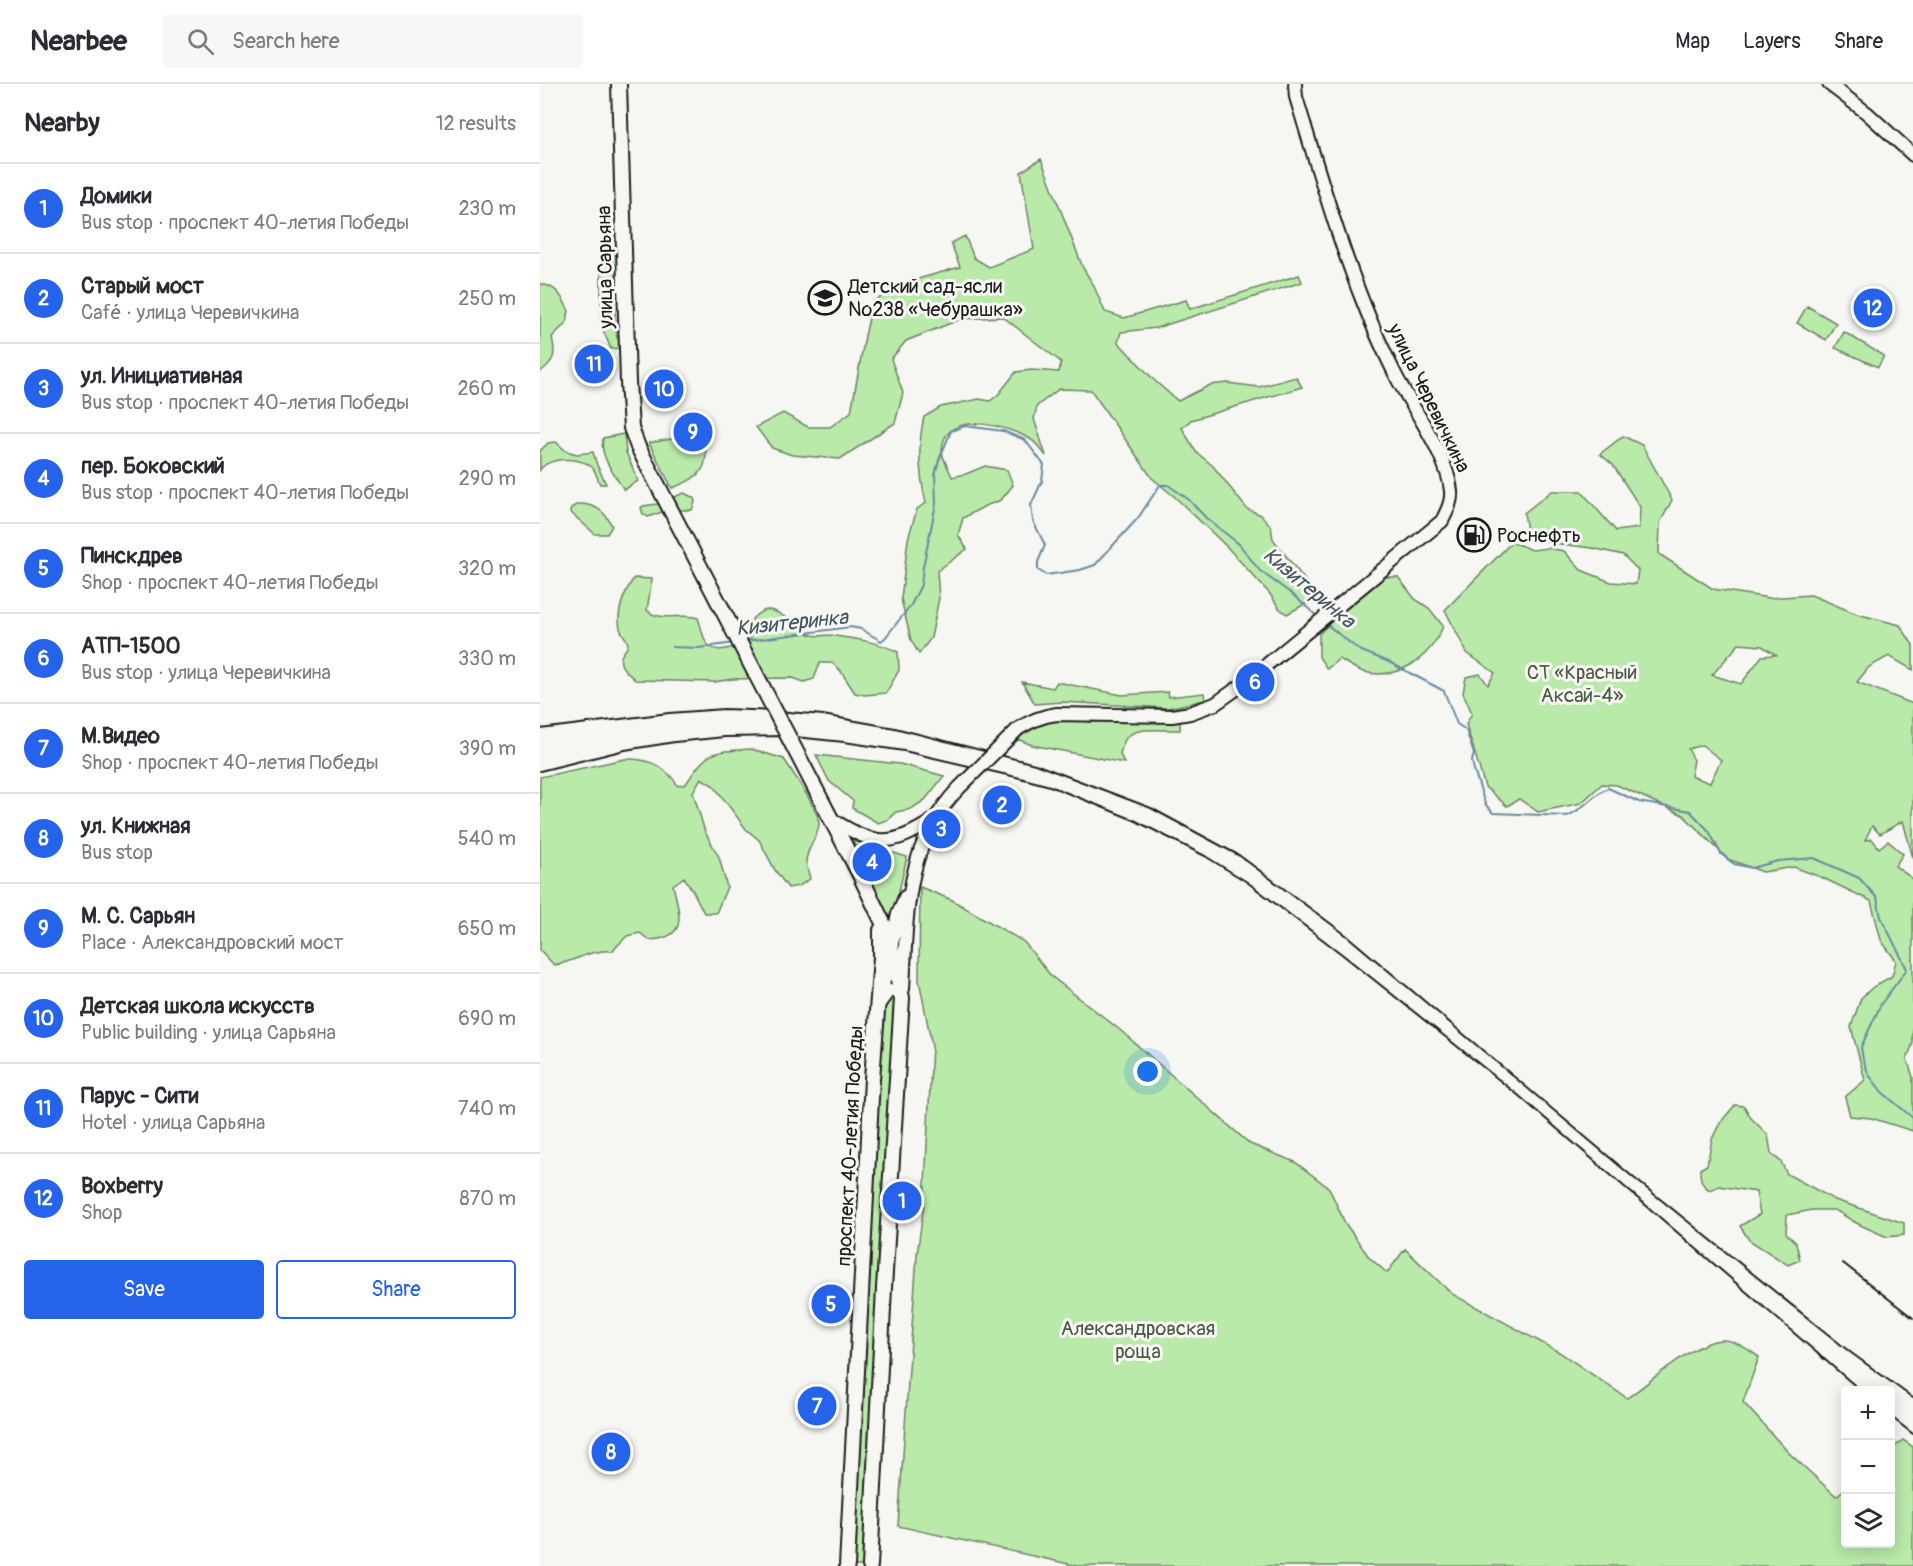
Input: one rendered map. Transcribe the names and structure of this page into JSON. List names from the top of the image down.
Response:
{
  "streets": {
    "main road": ["улица Сарьяна", "проспект 40-летия Победы"],
    "street": ["улица Черевичкина"]
  },
  "crossings": [
    ["улица Сарьяна", "проспект 40-летия Победы"],
    ["улица Черевичкина", "проспект 40-летия Победы"]
  ],
  "water": ["Кизитеринка"],
  "parks": ["СТ «Красный Аксай-4»", "Александровская роща"],
  "places": {
    "school or university": ["Детский сад-ясли №238 «Чебурашка»"],
    "fuel station": ["Роснефть"]
  },
  "page": {
    "header": "Nearbee",
    "search": "Search here",
    "nav": ["Map", "Layers", "Share"],
    "heading": ["Nearby", "12 results"],
    "list": [
      {
        "mark": "1",
        "name": "Домики",
        "note": "Bus stop · проспект 40-летия Победы",
        "value": "230 m"
      },
      {
        "mark": "2",
        "name": "Старый мост",
        "note": "Café · улица Черевичкина",
        "value": "250 m"
      },
      {
        "mark": "3",
        "name": "ул. Инициативная",
        "note": "Bus stop · проспект 40-летия Победы",
        "value": "260 m"
      },
      {
        "mark": "4",
        "name": "пер. Боковский",
        "note": "Bus stop · проспект 40-летия Победы",
        "value": "290 m"
      },
      {
        "mark": "5",
        "name": "Пинскдрев",
        "note": "Shop · проспект 40-летия Победы",
        "value": "320 m"
      },
      {
        "mark": "6",
        "name": "АТП-1500",
        "note": "Bus stop · улица Черевичкина",
        "value": "330 m"
      },
      {
        "mark": "7",
        "name": "М.Видео",
        "note": "Shop · проспект 40-летия Победы",
        "value": "390 m"
      },
      {
        "mark": "8",
        "name": "ул. Книжная",
        "note": "Bus stop",
        "value": "540 m"
      },
      {
        "mark": "9",
        "name": "М. С. Сарьян",
        "note": "Place · Александровский мост",
        "value": "650 m"
      },
      {
        "mark": "10",
        "name": "Детская школа искусств",
        "note": "Public building · улица Сарьяна",
        "value": "690 m"
      },
      {
        "mark": "11",
        "name": "Парус - Сити",
        "note": "Hotel · улица Сарьяна",
        "value": "740 m"
      },
      {
        "mark": "12",
        "name": "Boxberry",
        "note": "Shop",
        "value": "870 m"
      }
    ],
    "pins": [
      "12",
      "11",
      "10",
      "9",
      "6",
      "2",
      "3",
      "4",
      "1",
      "5",
      "7",
      "8"
    ],
    "buttons": ["Save", "Share"],
    "map_buttons": ["+", "−"]
  }
}
